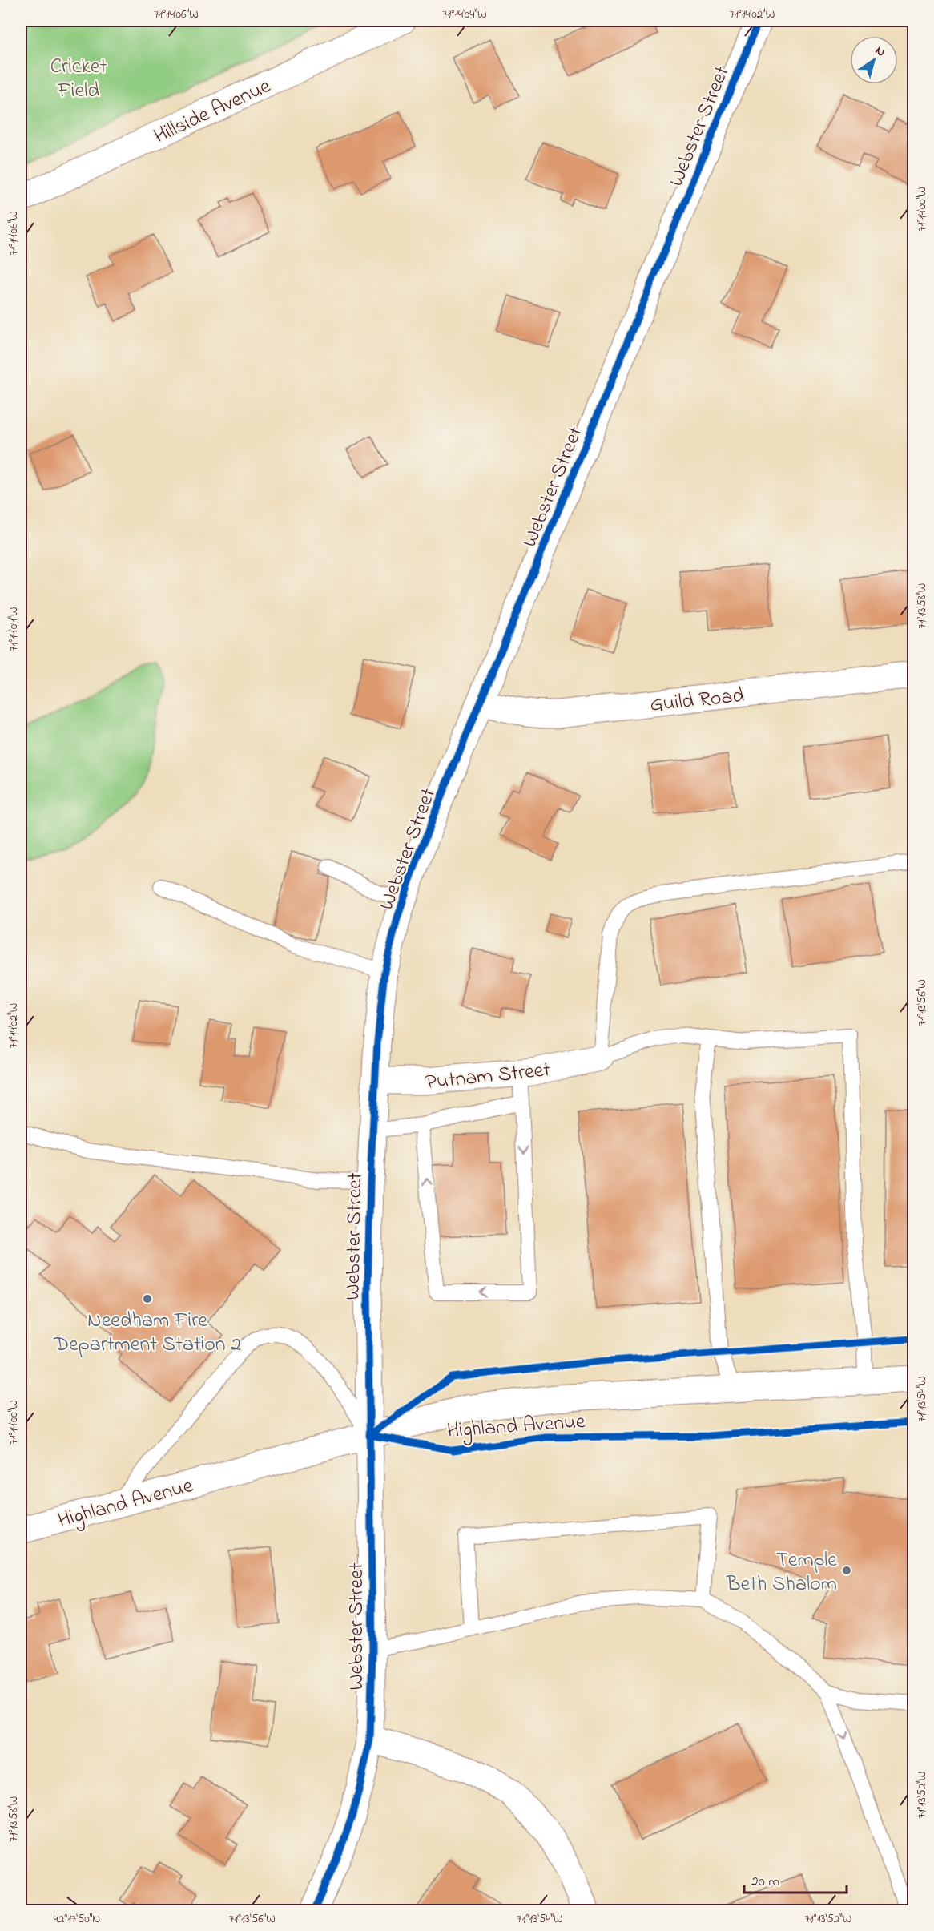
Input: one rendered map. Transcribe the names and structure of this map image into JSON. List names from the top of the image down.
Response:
{
  "streets": {
    "street": [
      "Hillside Avenue",
      "Webster Street",
      "Guild Road",
      "Putnam Street",
      "Highland Avenue"
    ]
  },
  "crossings": [
    ["Webster Street", "Guild Road"],
    ["Webster Street", "Putnam Street"],
    ["Webster Street", "Highland Avenue"]
  ],
  "parks": ["Cricket Field"],
  "places": ["Needham Fire Department Station 2", "Temple Beth Shalom"],
  "scale_bar": "20 m",
  "north": "top right",
  "coordinates": [
    "71°14'06\"W",
    "71°14'04\"W",
    "71°14'02\"W",
    "71°14'00\"W",
    "71°13'58\"W",
    "71°13'56\"W",
    "71°13'54\"W",
    "71°13'52\"W",
    "42°17'50\"N"
  ]
}
